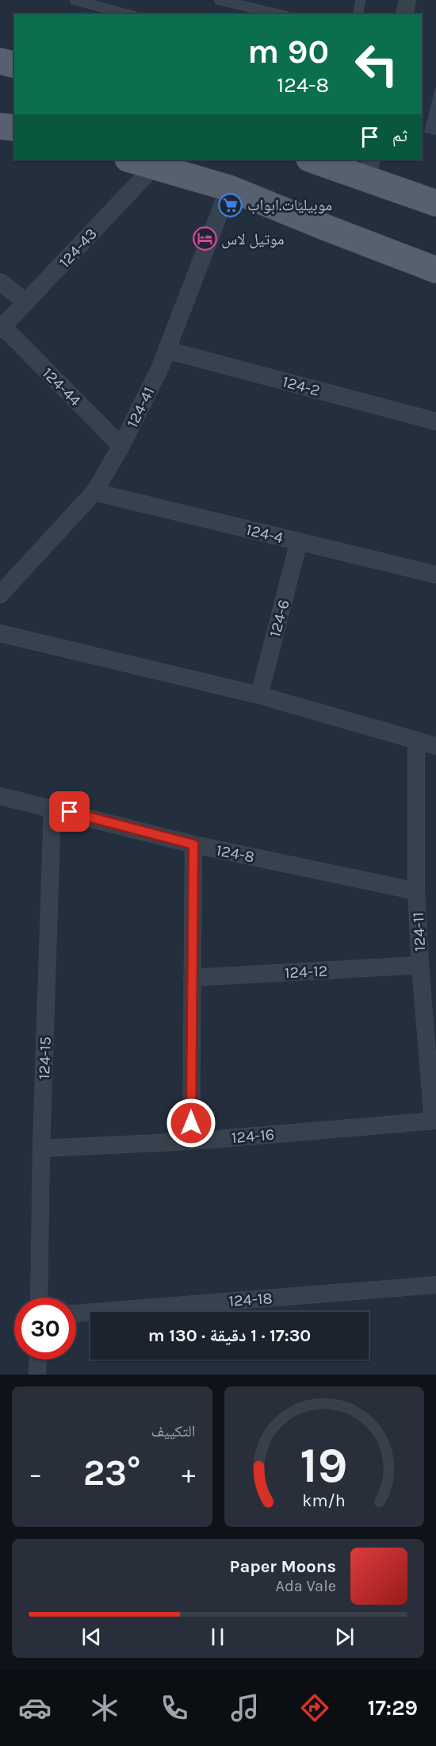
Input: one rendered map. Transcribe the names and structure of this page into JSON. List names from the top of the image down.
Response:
{
  "streets": {
    "street": [
      "124-43",
      "124-2",
      "124-44",
      "124-41",
      "124-4",
      "124-6",
      "124-8",
      "124-11",
      "124-12",
      "124-15",
      "124-16",
      "124-18"
    ]
  },
  "crossings": [
    ["124-43", "124-44"],
    ["124-2", "124-41"],
    ["124-44", "124-41"],
    ["124-41", "124-4"],
    ["124-4", "124-6"],
    ["124-8", "124-11"],
    ["124-8", "124-15"],
    ["124-11", "124-12"],
    ["124-11", "124-16"],
    ["124-15", "124-16"]
  ],
  "places": {
    "supermarket": ["موبيليات.ابواب"],
    "hotel": ["موتيل لاس"]
  },
  "page": {
    "turn": ["90 m", "124-8"],
    "then": "ثم",
    "limit": "30",
    "trip": "17:30 · 1 دقيقة · 130 m",
    "tile": "التكييف",
    "heat": ["−", "23°", "+"],
    "song": ["Paper Moons", "Ada Vale"],
    "tabs": "17:29",
    "gauge": ["19", "km/h"]
  }
}
